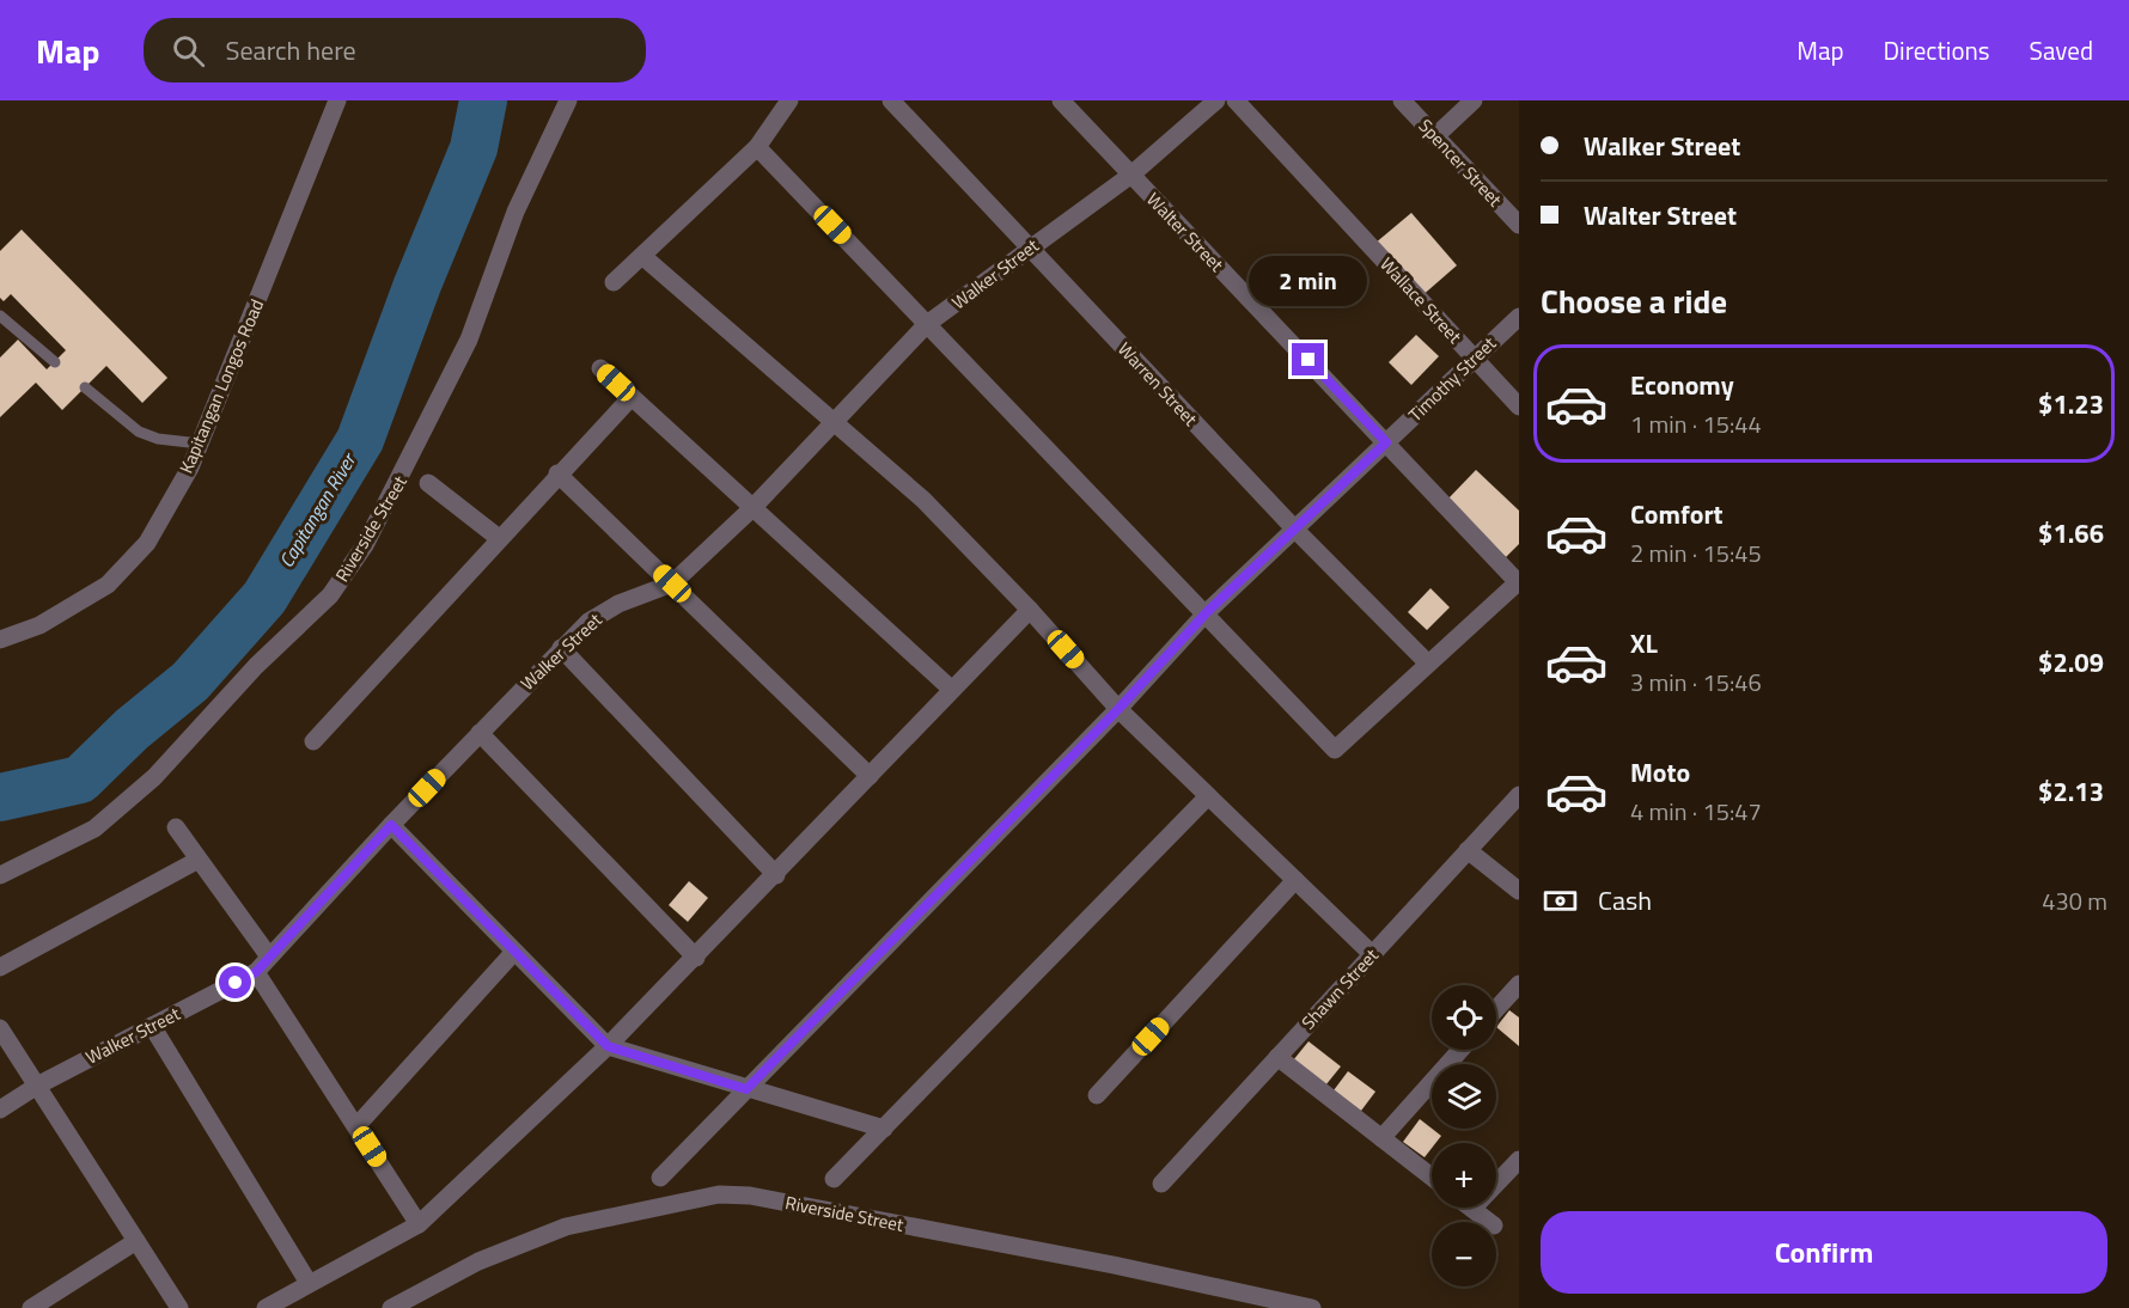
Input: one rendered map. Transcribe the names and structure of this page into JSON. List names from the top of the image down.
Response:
{
  "streets": {
    "street": [
      "Spencer Street",
      "Walter Street",
      "Walker Street",
      "Wallace Street",
      "Timothy Street",
      "Warren Street",
      "Kapitangan Longos Road",
      "Riverside Street",
      "Shawn Street"
    ]
  },
  "crossings": [
    ["Walter Street", "Walker Street"],
    ["Walter Street", "Timothy Street"],
    ["Walker Street", "Warren Street"],
    ["Wallace Street", "Timothy Street"],
    ["Timothy Street", "Warren Street"]
  ],
  "water": ["Capitangan River"],
  "page": {
    "header": "Map",
    "search": "Search here",
    "nav": ["Map", "Directions", "Saved"],
    "banner": ["Walker Street", "Walter Street"],
    "bubble": "2 min",
    "heading": "Choose a ride",
    "list": [
      {
        "name": "Economy",
        "note": "1 min · 15:44",
        "value": "$1.23"
      },
      {
        "name": "Comfort",
        "note": "2 min · 15:45",
        "value": "$1.66"
      },
      {
        "name": "XL",
        "note": "3 min · 15:46",
        "value": "$2.09"
      },
      {
        "name": "Moto",
        "note": "4 min · 15:47",
        "value": "$2.13"
      }
    ],
    "pay": ["Cash", "430 m"],
    "map_buttons": ["+", "−"],
    "buttons": "Confirm"
  }
}
